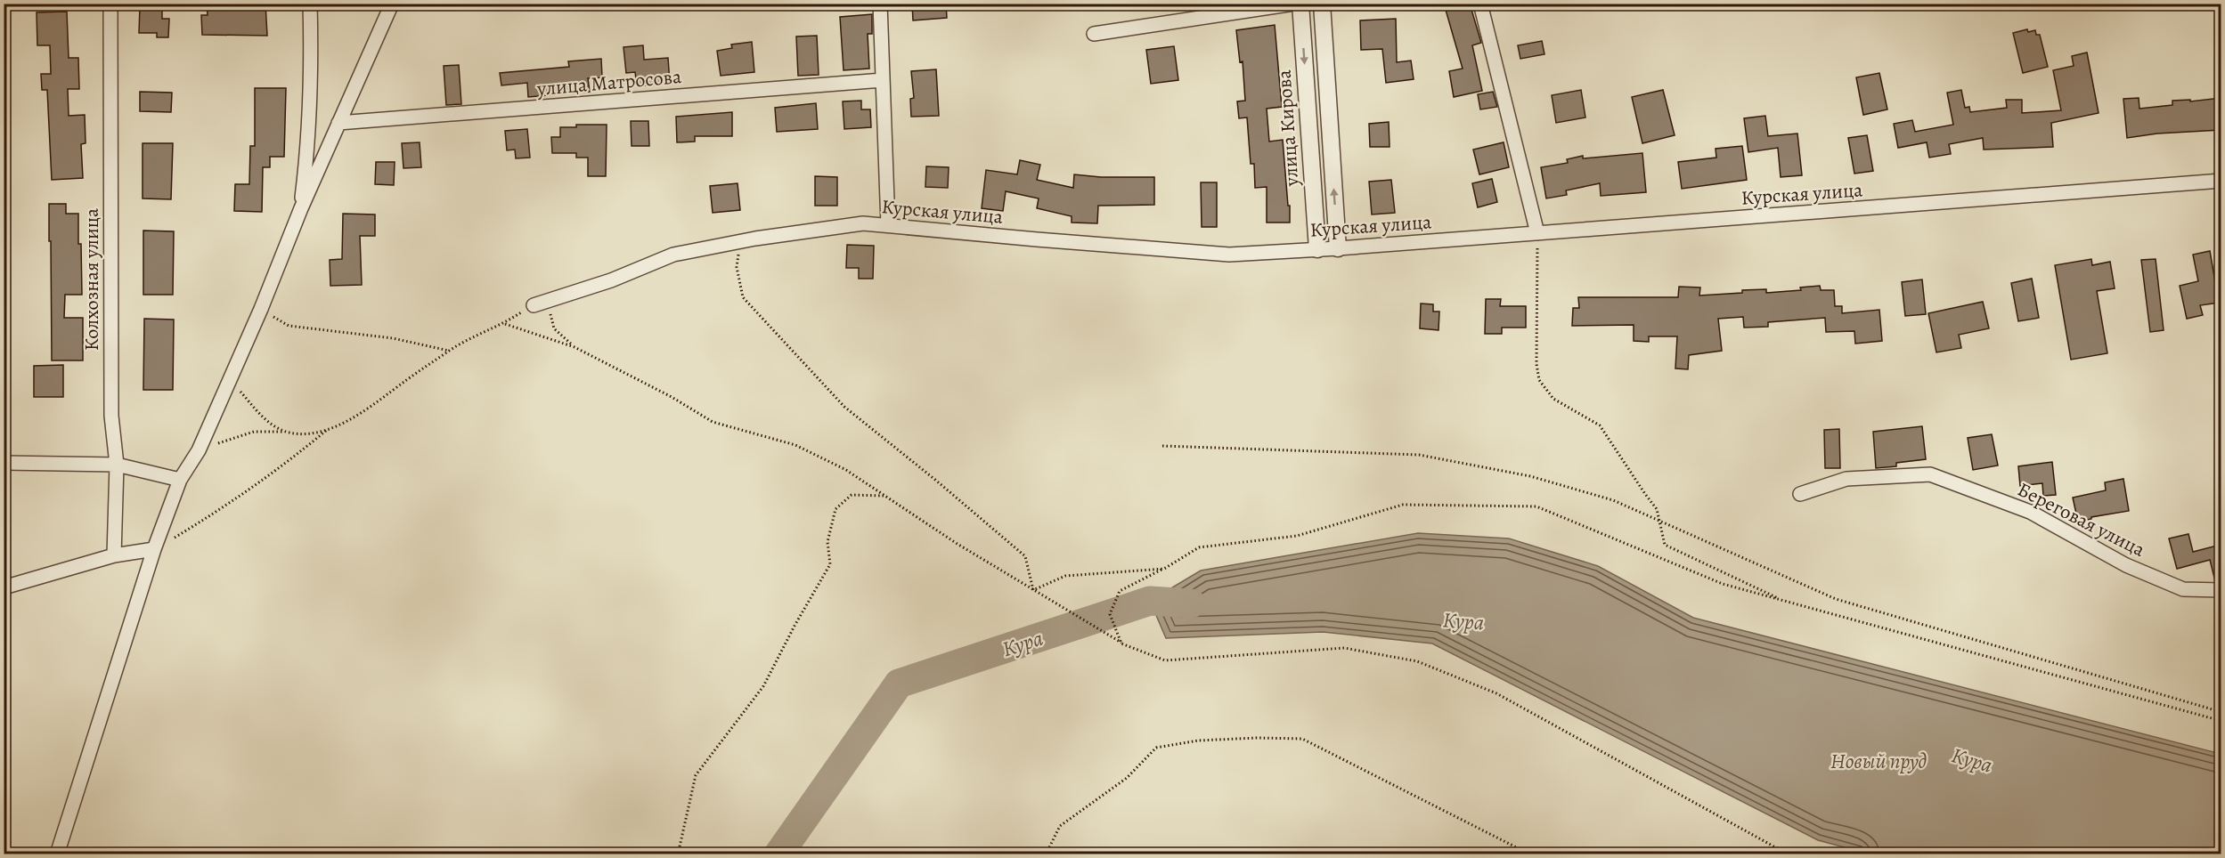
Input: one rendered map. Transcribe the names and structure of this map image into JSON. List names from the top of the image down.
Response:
{
  "streets": {
    "street": [
      "улица Матросова",
      "улица Кирова",
      "Курская улица",
      "Колхозная улица",
      "Береговая улица"
    ]
  },
  "crossings": [
    ["улица Кирова", "Курская улица"]
  ],
  "water": ["Кура", "Новый пруд"]
}
